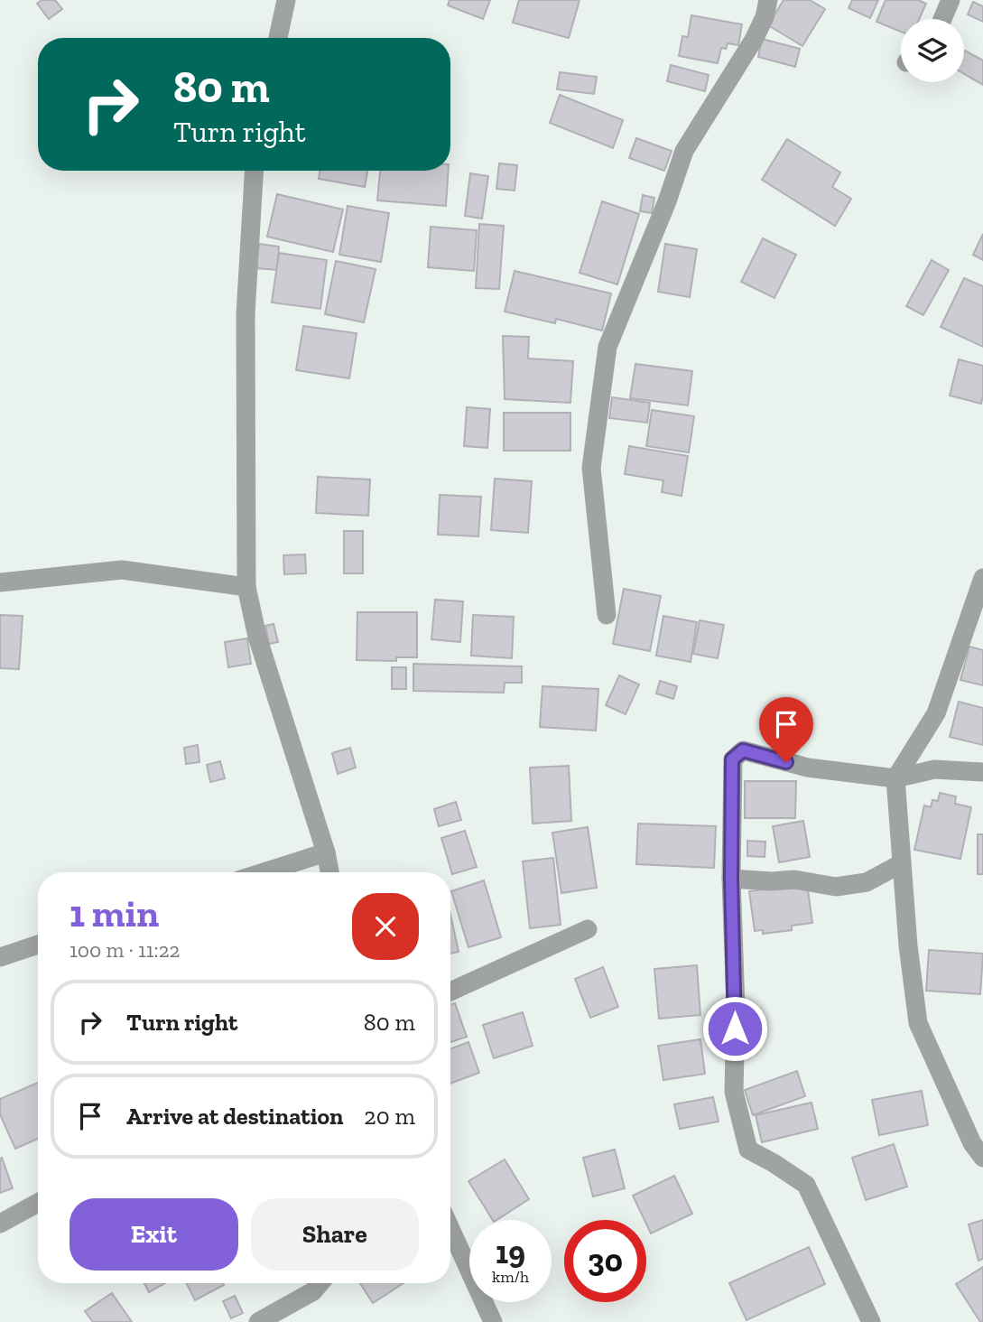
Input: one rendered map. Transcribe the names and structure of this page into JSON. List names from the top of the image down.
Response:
{
  "page": {
    "turn": ["80 m", "Turn right"],
    "heading": ["1 min", "100 m · 11:22"],
    "list": [
      {
        "name": "Turn right",
        "value": "80 m"
      },
      {
        "name": "Arrive at destination",
        "value": "20 m"
      }
    ],
    "buttons": ["Exit", "Share"],
    "speed": "19 km/h",
    "limit": "30"
  }
}
